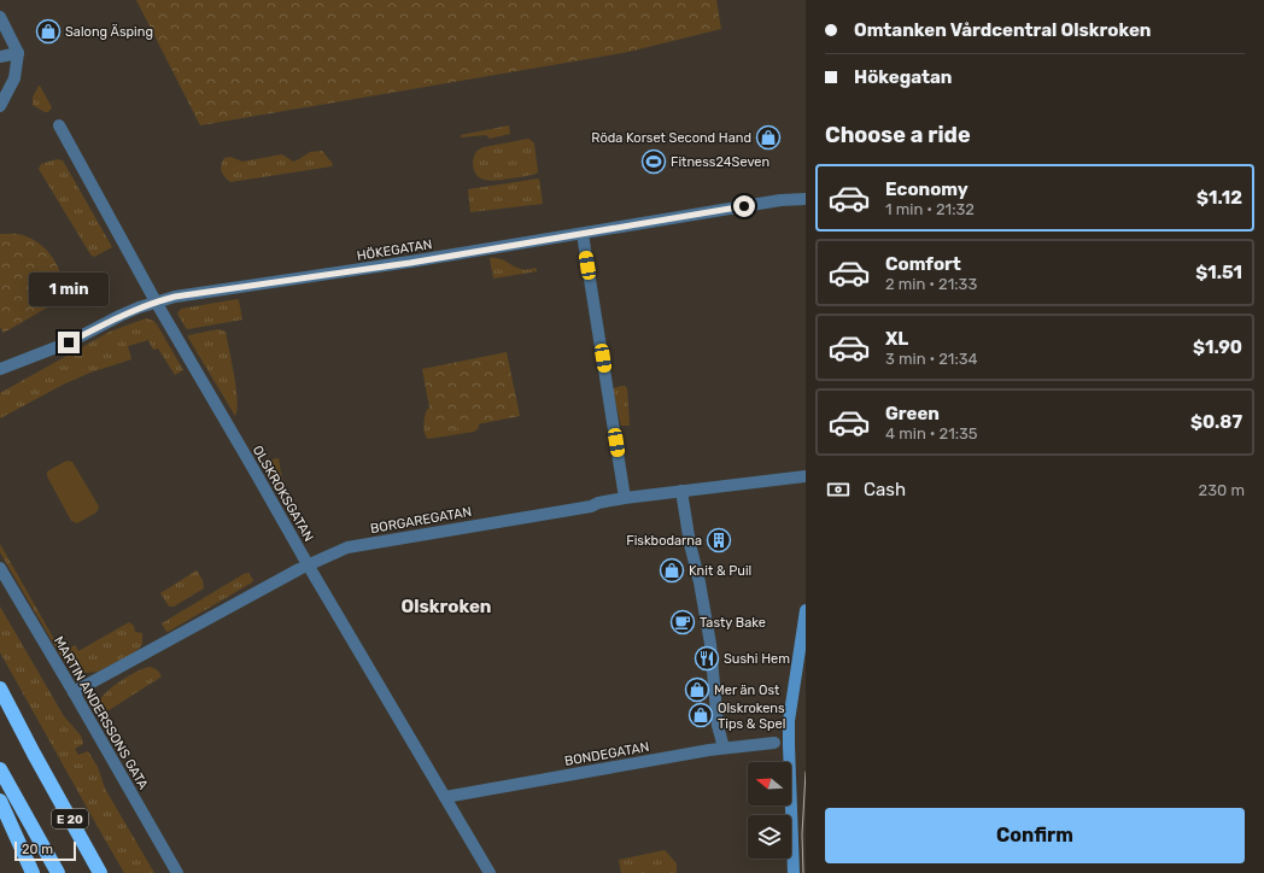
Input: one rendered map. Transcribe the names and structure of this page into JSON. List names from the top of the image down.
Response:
{
  "streets": {
    "highway": ["E 20"],
    "street": [
      "HÖKEGATAN",
      "OLSKROKSGATAN",
      "BORGAREGATAN",
      "MARTIN ANDERSSONS GATA",
      "BONDEGATAN"
    ]
  },
  "crossings": [
    ["HÖKEGATAN", "OLSKROKSGATAN"],
    ["OLSKROKSGATAN", "BORGAREGATAN"],
    ["OLSKROKSGATAN", "BONDEGATAN"],
    ["BORGAREGATAN", "MARTIN ANDERSSONS GATA"]
  ],
  "districts": ["Olskroken"],
  "places": {
    "shop": [
      "Salong Äsping",
      "Röda Korset Second Hand",
      "Knit & Puil",
      "Mer än Ost",
      "Olskrokens Tips & Spel"
    ],
    "sports": ["Fitness24Seven"],
    "building": ["Fiskbodarna"],
    "cafe": ["Tasty Bake"],
    "restaurant": ["Sushi Hem"]
  },
  "scale_bar": "20 m",
  "north": "left",
  "page": {
    "banner": ["Omtanken Vårdcentral Olskroken", "Hökegatan"],
    "heading": "Choose a ride",
    "list": [
      {
        "name": "Economy",
        "note": "1 min · 21:32",
        "value": "$1.12"
      },
      {
        "name": "Comfort",
        "note": "2 min · 21:33",
        "value": "$1.51"
      },
      {
        "name": "XL",
        "note": "3 min · 21:34",
        "value": "$1.90"
      },
      {
        "name": "Green",
        "note": "4 min · 21:35",
        "value": "$0.87"
      }
    ],
    "bubble": "1 min",
    "pay": ["Cash", "230 m"],
    "buttons": "Confirm",
    "scale": "20 m"
  }
}
